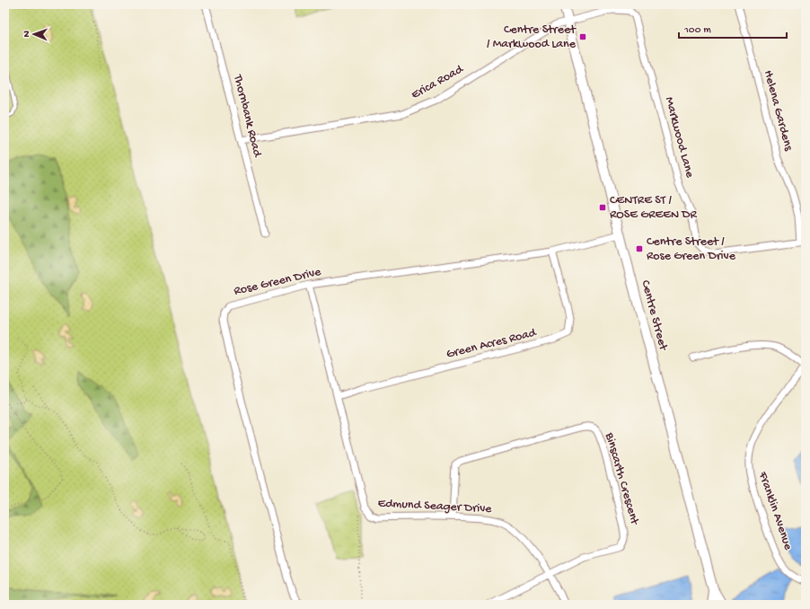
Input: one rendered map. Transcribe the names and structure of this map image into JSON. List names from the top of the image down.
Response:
{
  "streets": {
    "main road": ["Centre Street"],
    "street": [
      "Erica Road",
      "Helena Gardens",
      "Thornbank Road",
      "Markwood Lane",
      "Rose Green Drive",
      "Green Acres Road",
      "Binscarth Crescent",
      "Edmund Seager Drive",
      "Franklin Avenue"
    ]
  },
  "crossings": [
    ["Erica Road", "Thornbank Road"],
    ["Erica Road", "Markwood Lane"],
    ["Erica Road", "Centre Street"],
    ["Helena Gardens", "Markwood Lane"],
    ["Markwood Lane", "Centre Street"],
    ["Rose Green Drive", "Centre Street"],
    ["Rose Green Drive", "Green Acres Road"],
    ["Rose Green Drive", "Edmund Seager Drive"],
    ["Green Acres Road", "Edmund Seager Drive"],
    ["Binscarth Crescent", "Edmund Seager Drive"]
  ],
  "places": {
    "transit": ["Centre Street / Markwood Lane", "CENTRE ST / ROSE GREEN DR", "Centre Street / Rose Green Drive"]
  },
  "scale_bar": "100 m",
  "north": "left"
}
